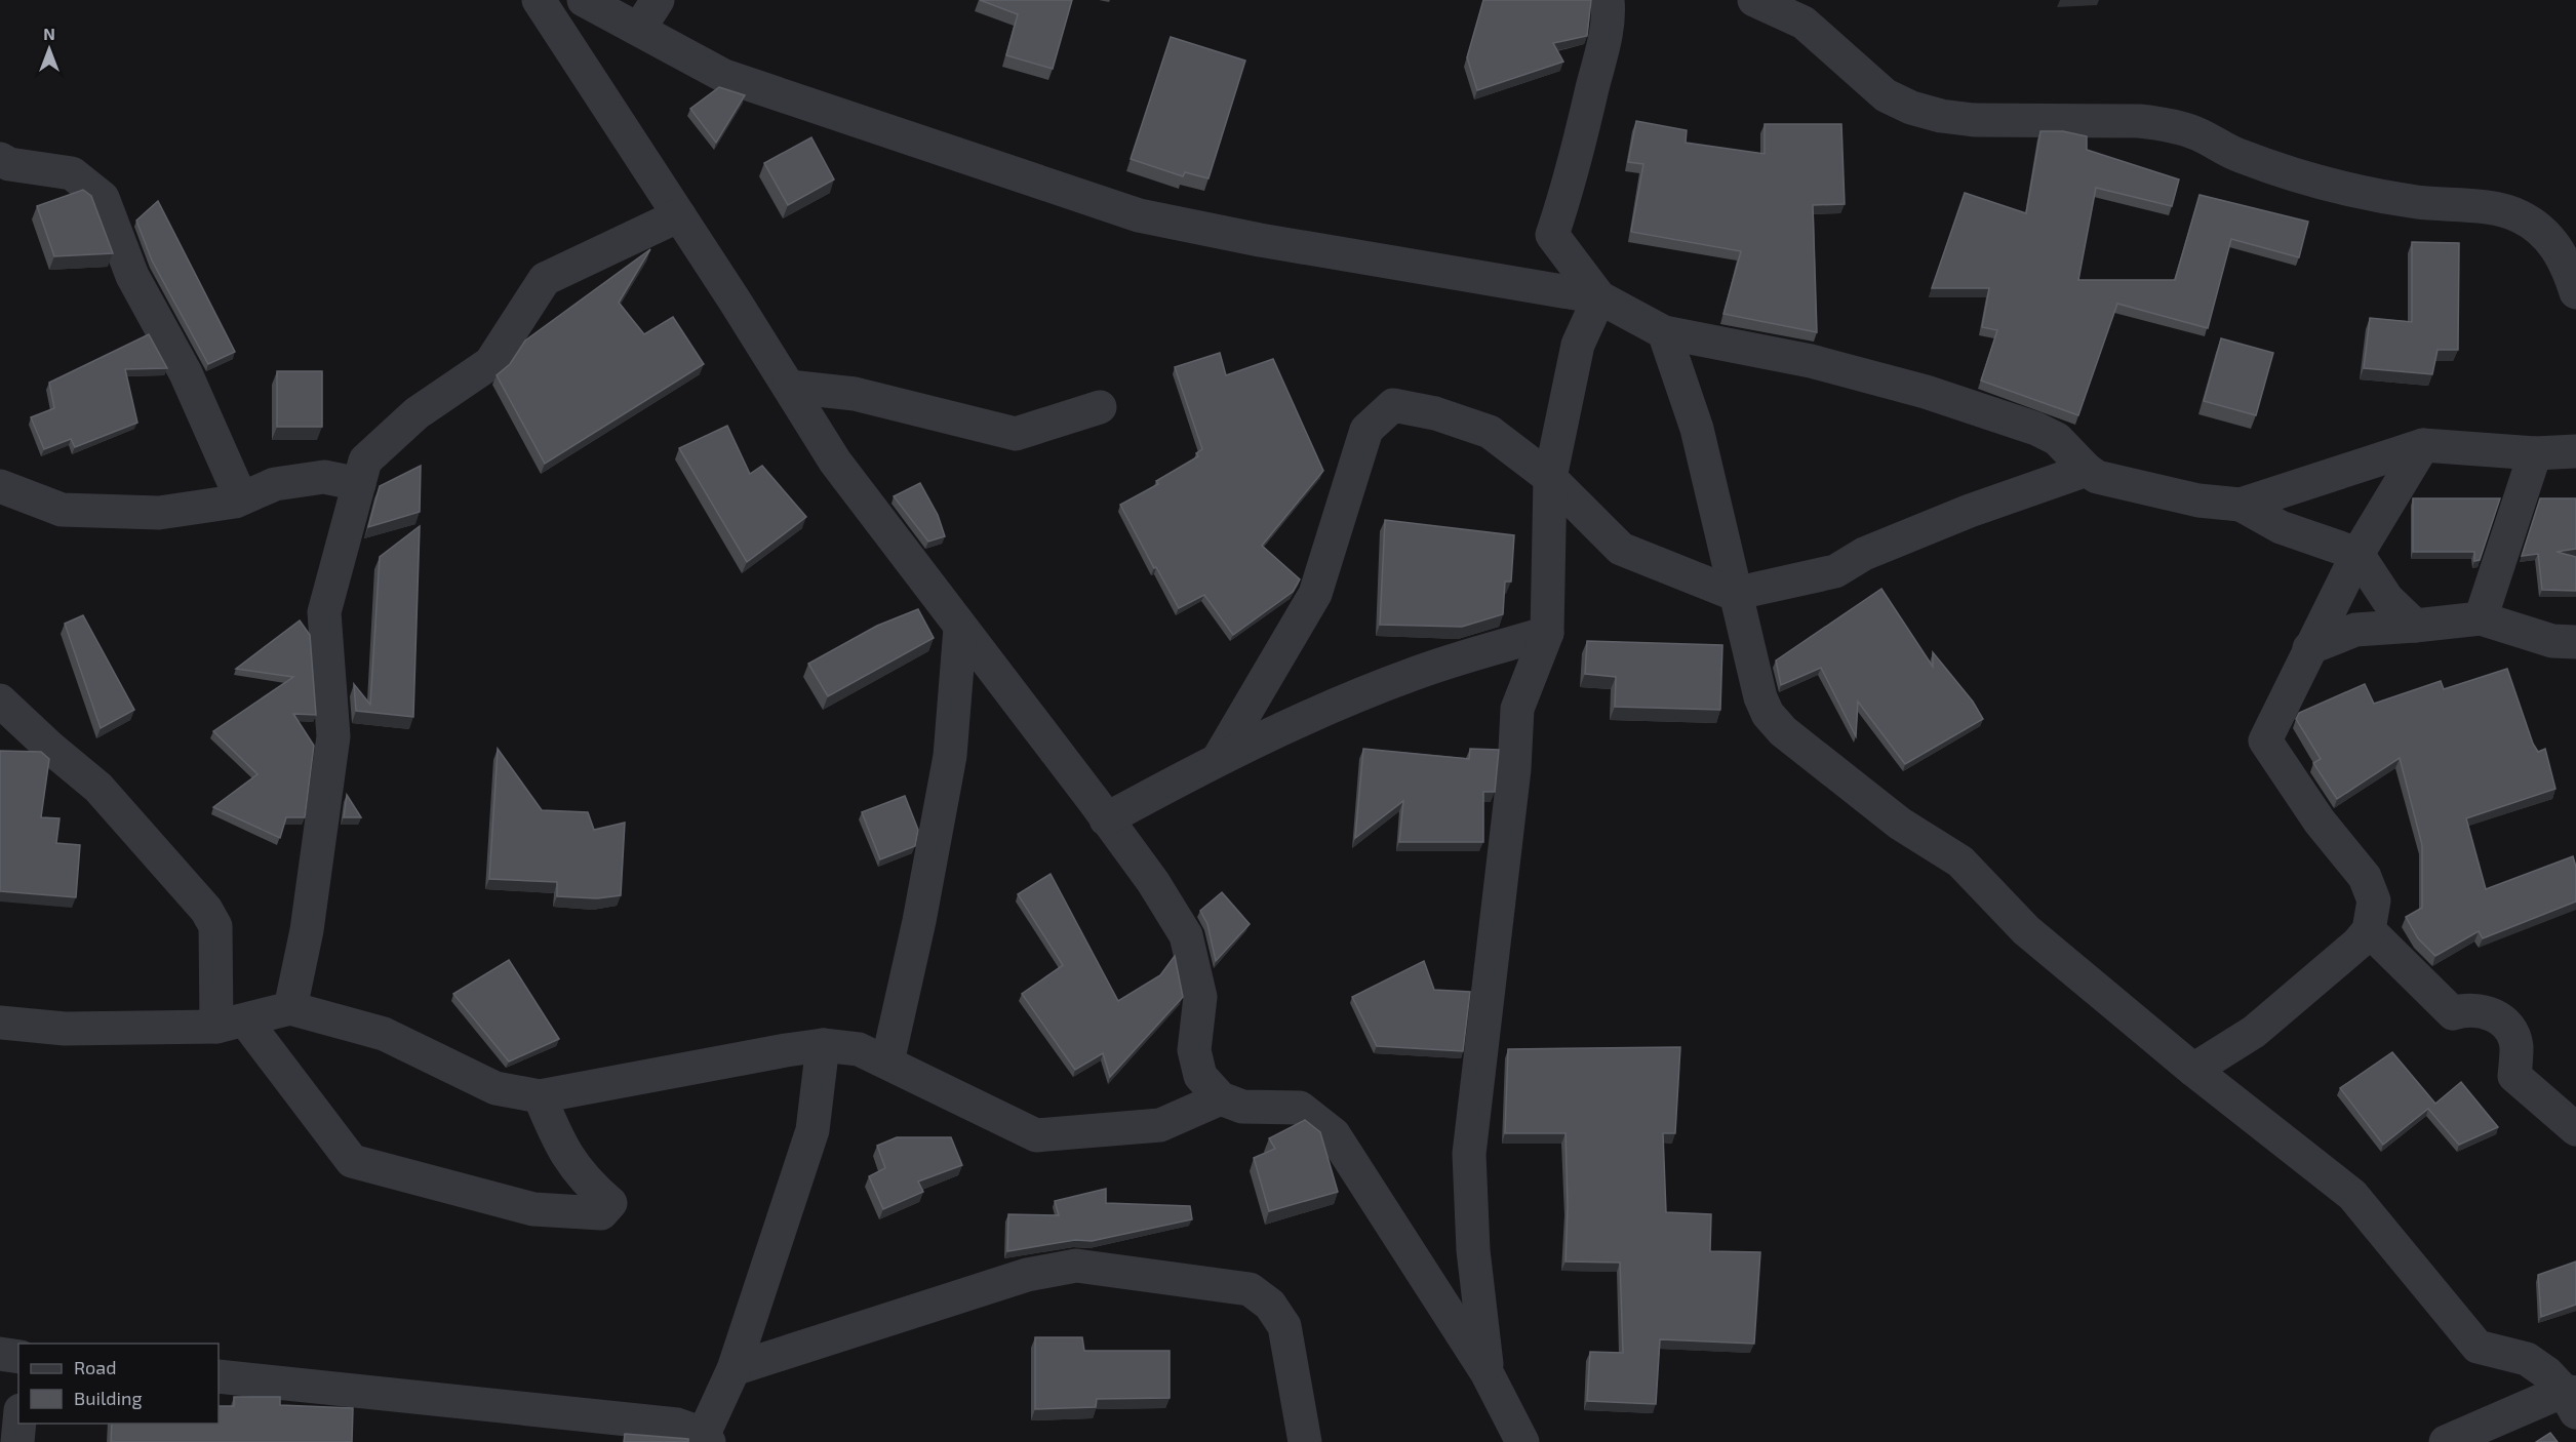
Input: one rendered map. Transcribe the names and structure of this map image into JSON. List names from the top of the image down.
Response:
{
  "legend": ["Road", "Building"],
  "north": "top"
}
